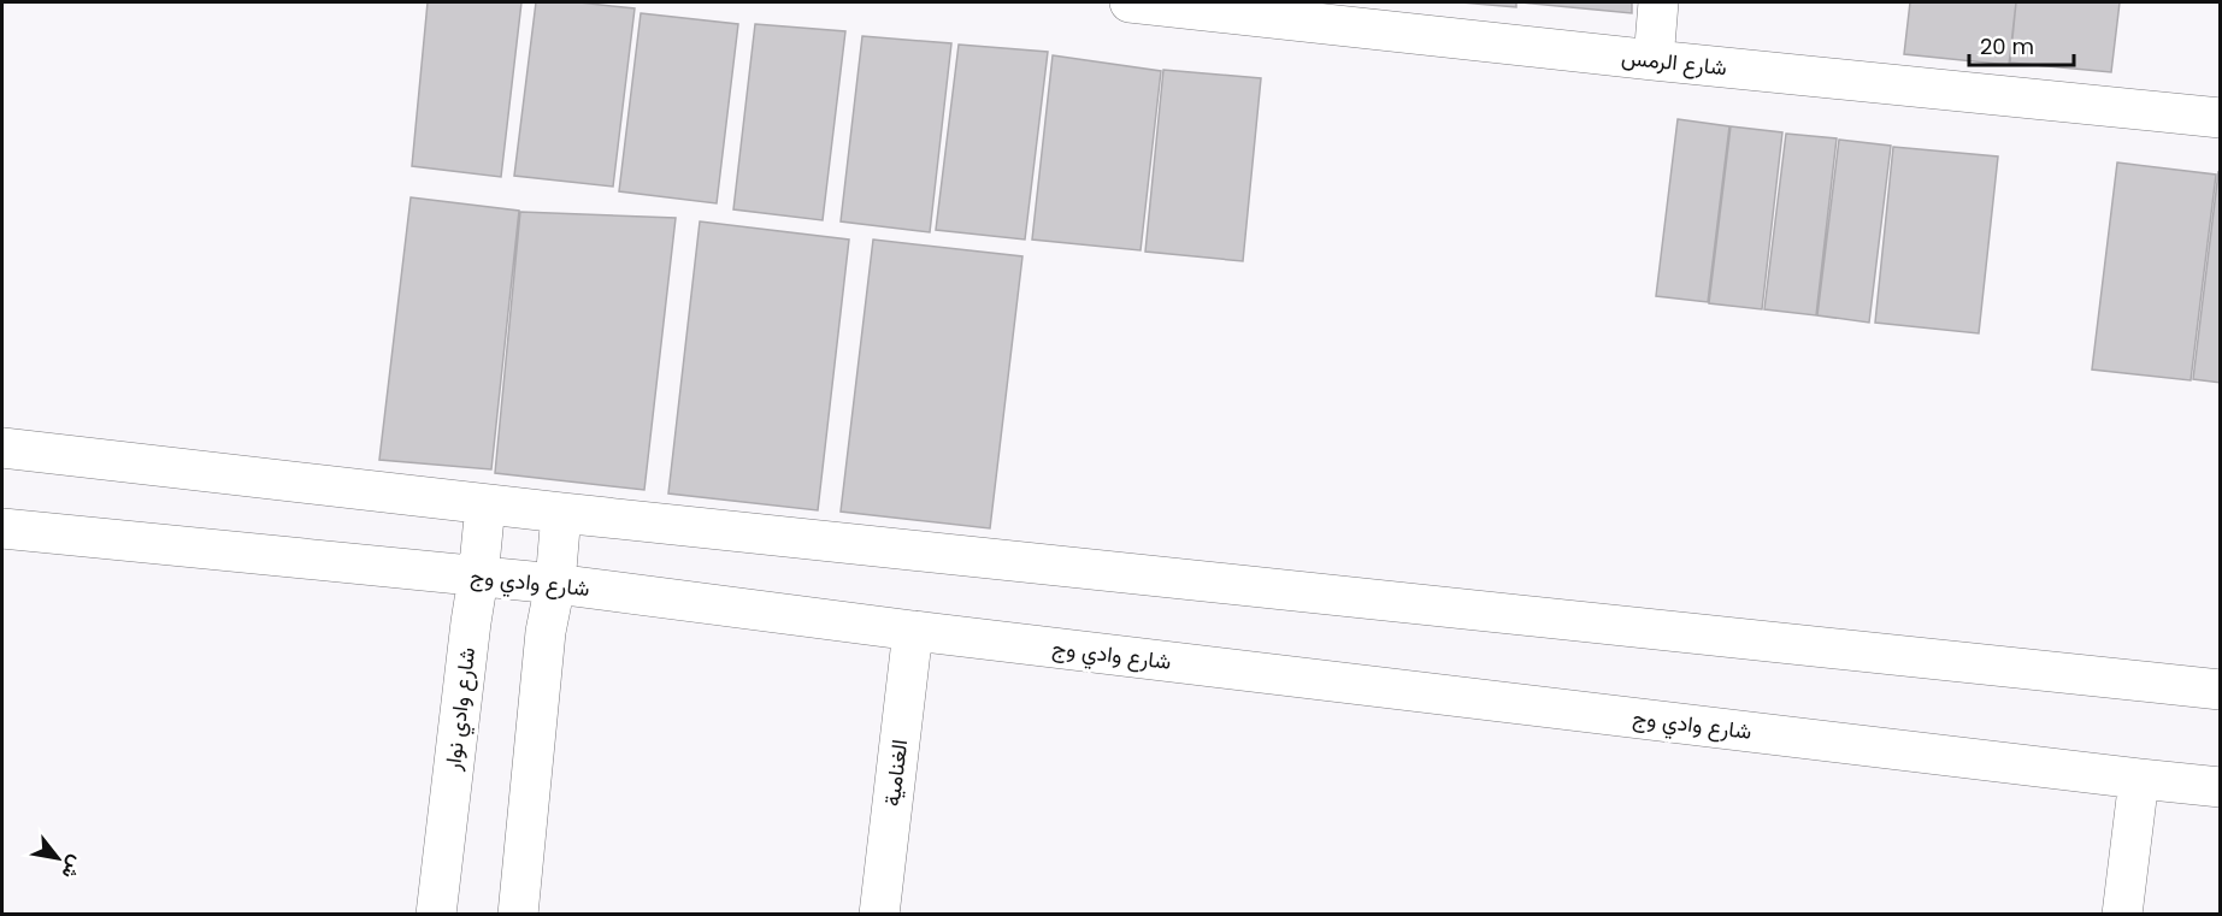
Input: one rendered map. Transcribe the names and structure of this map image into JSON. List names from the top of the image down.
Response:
{
  "streets": {
    "street": [
      "شارع الرمس",
      "شارع وادي وج",
      "شارع وادي نوار",
      "الغنامية"
    ]
  },
  "crossings": [
    ["شارع وادي وج", "شارع وادي نوار"],
    ["شارع وادي وج", "الغنامية"]
  ],
  "scale_bar": "20 m",
  "north": "bottom right"
}
